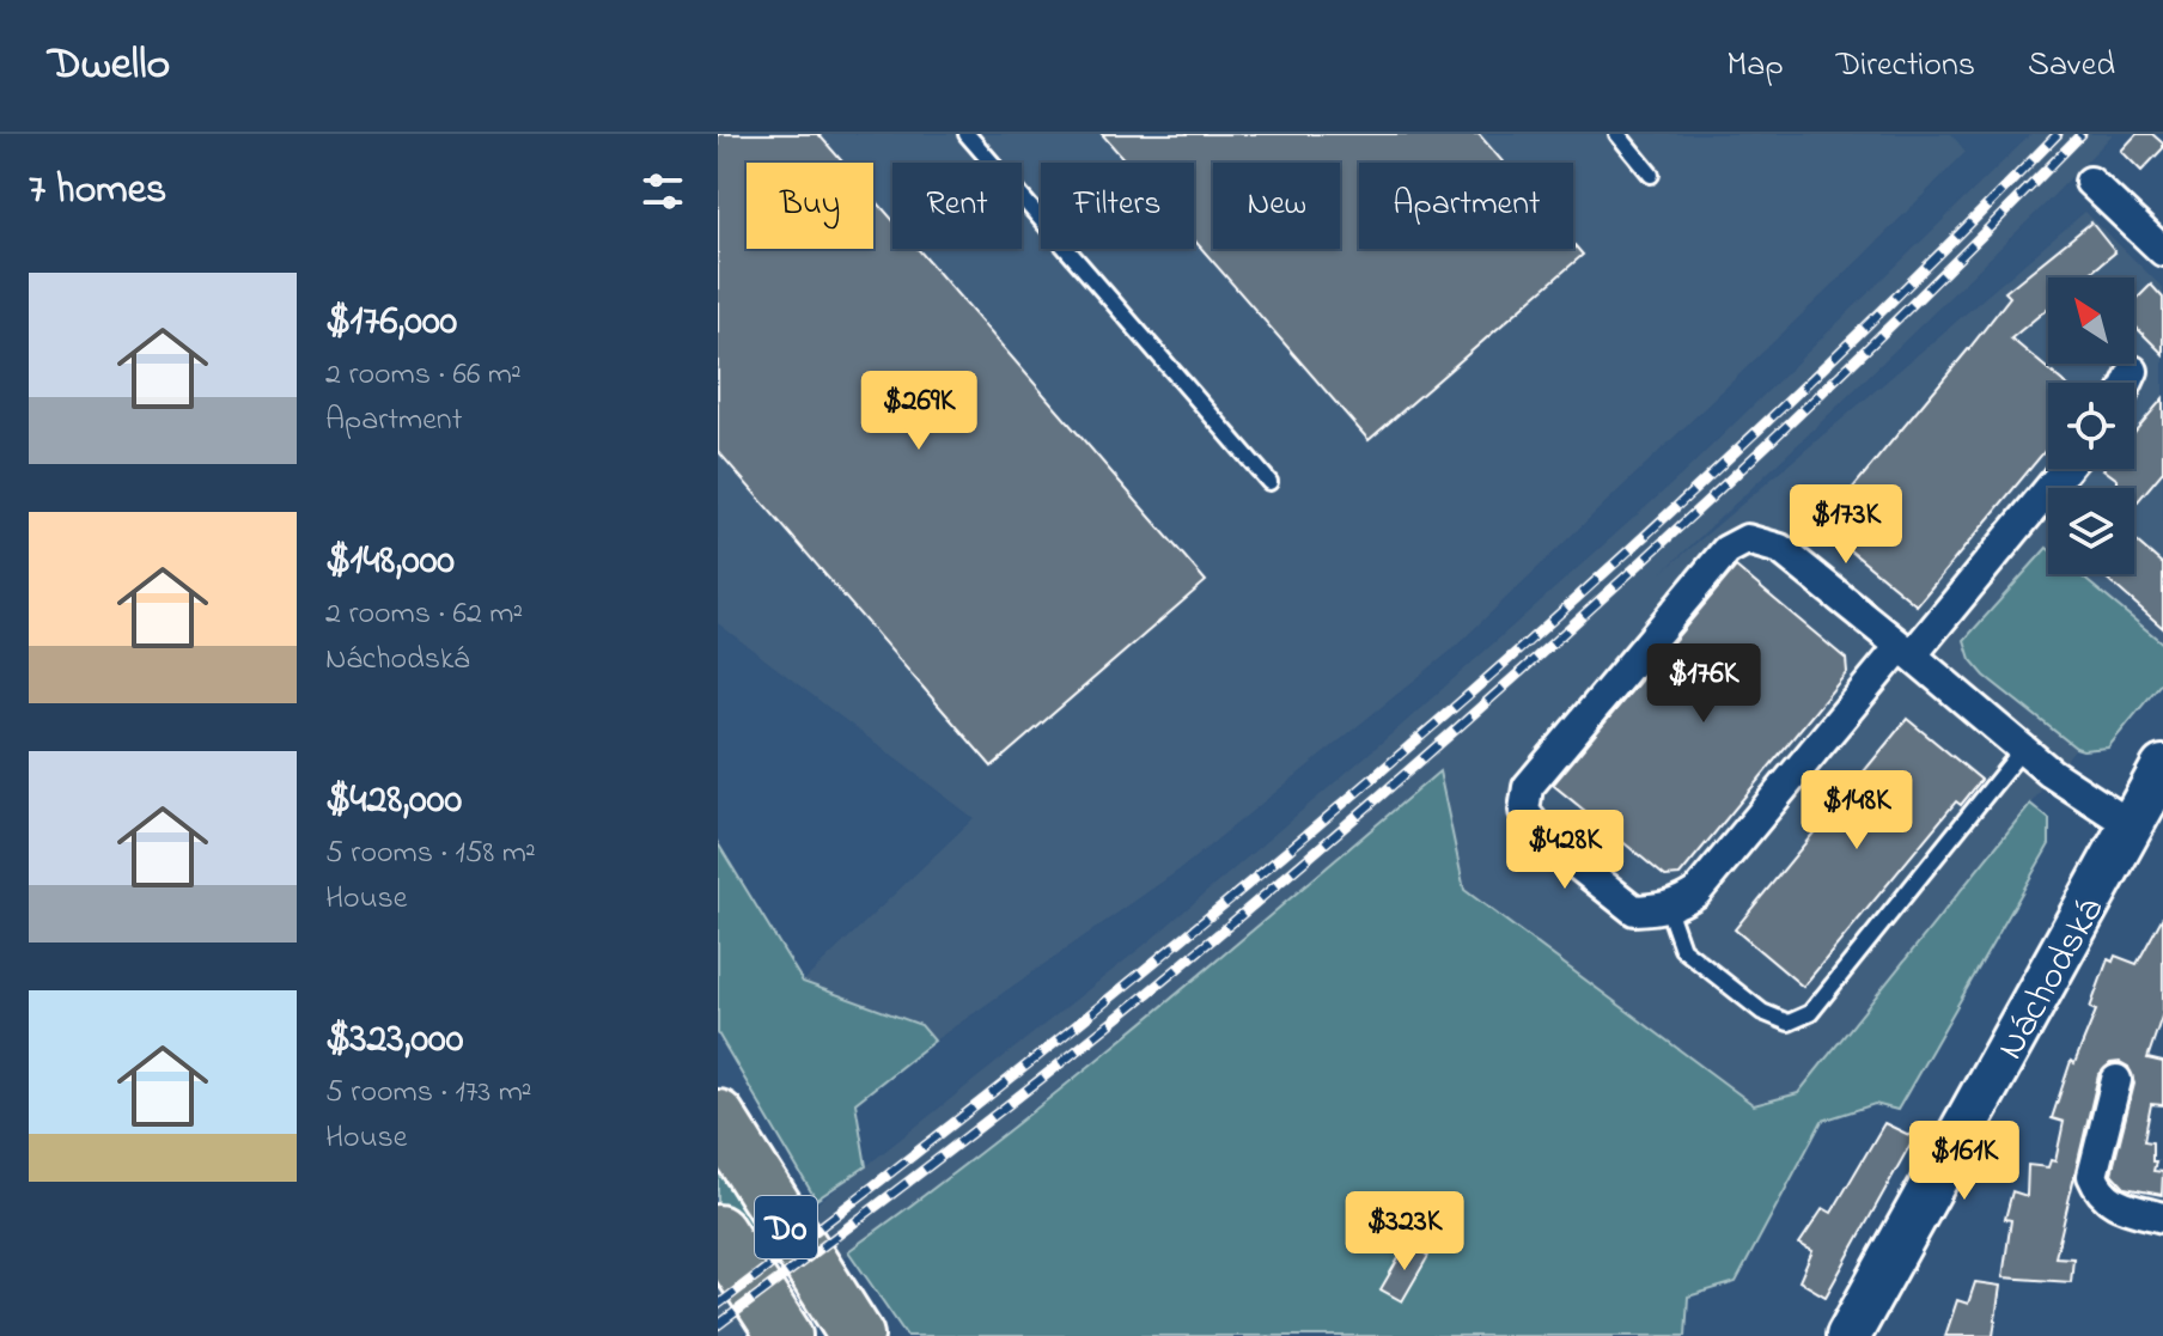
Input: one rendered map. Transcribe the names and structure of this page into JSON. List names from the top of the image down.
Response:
{
  "streets": {
    "highway": ["D0"],
    "main road": ["Náchodská"]
  },
  "north": "top left",
  "page": {
    "header": "Dwello",
    "nav": ["Map", "Directions", "Saved"],
    "heading": "7 homes",
    "chip": [
      "Buy",
      "Rent",
      "Filters",
      "New",
      "Apartment"
    ],
    "list": [
      {
        "name": "$176,000",
        "note": "2 rooms · 66 m² · Apartment"
      },
      {
        "name": "$148,000",
        "note": "2 rooms · 62 m² · Náchodská"
      },
      {
        "name": "$428,000",
        "note": "5 rooms · 158 m² · House"
      },
      {
        "name": "$323,000",
        "note": "5 rooms · 173 m² · House"
      }
    ],
    "price": [
      "$269K",
      "$173K",
      "$176K",
      "$148K",
      "$428K",
      "$161K",
      "$323K"
    ]
  }
}
